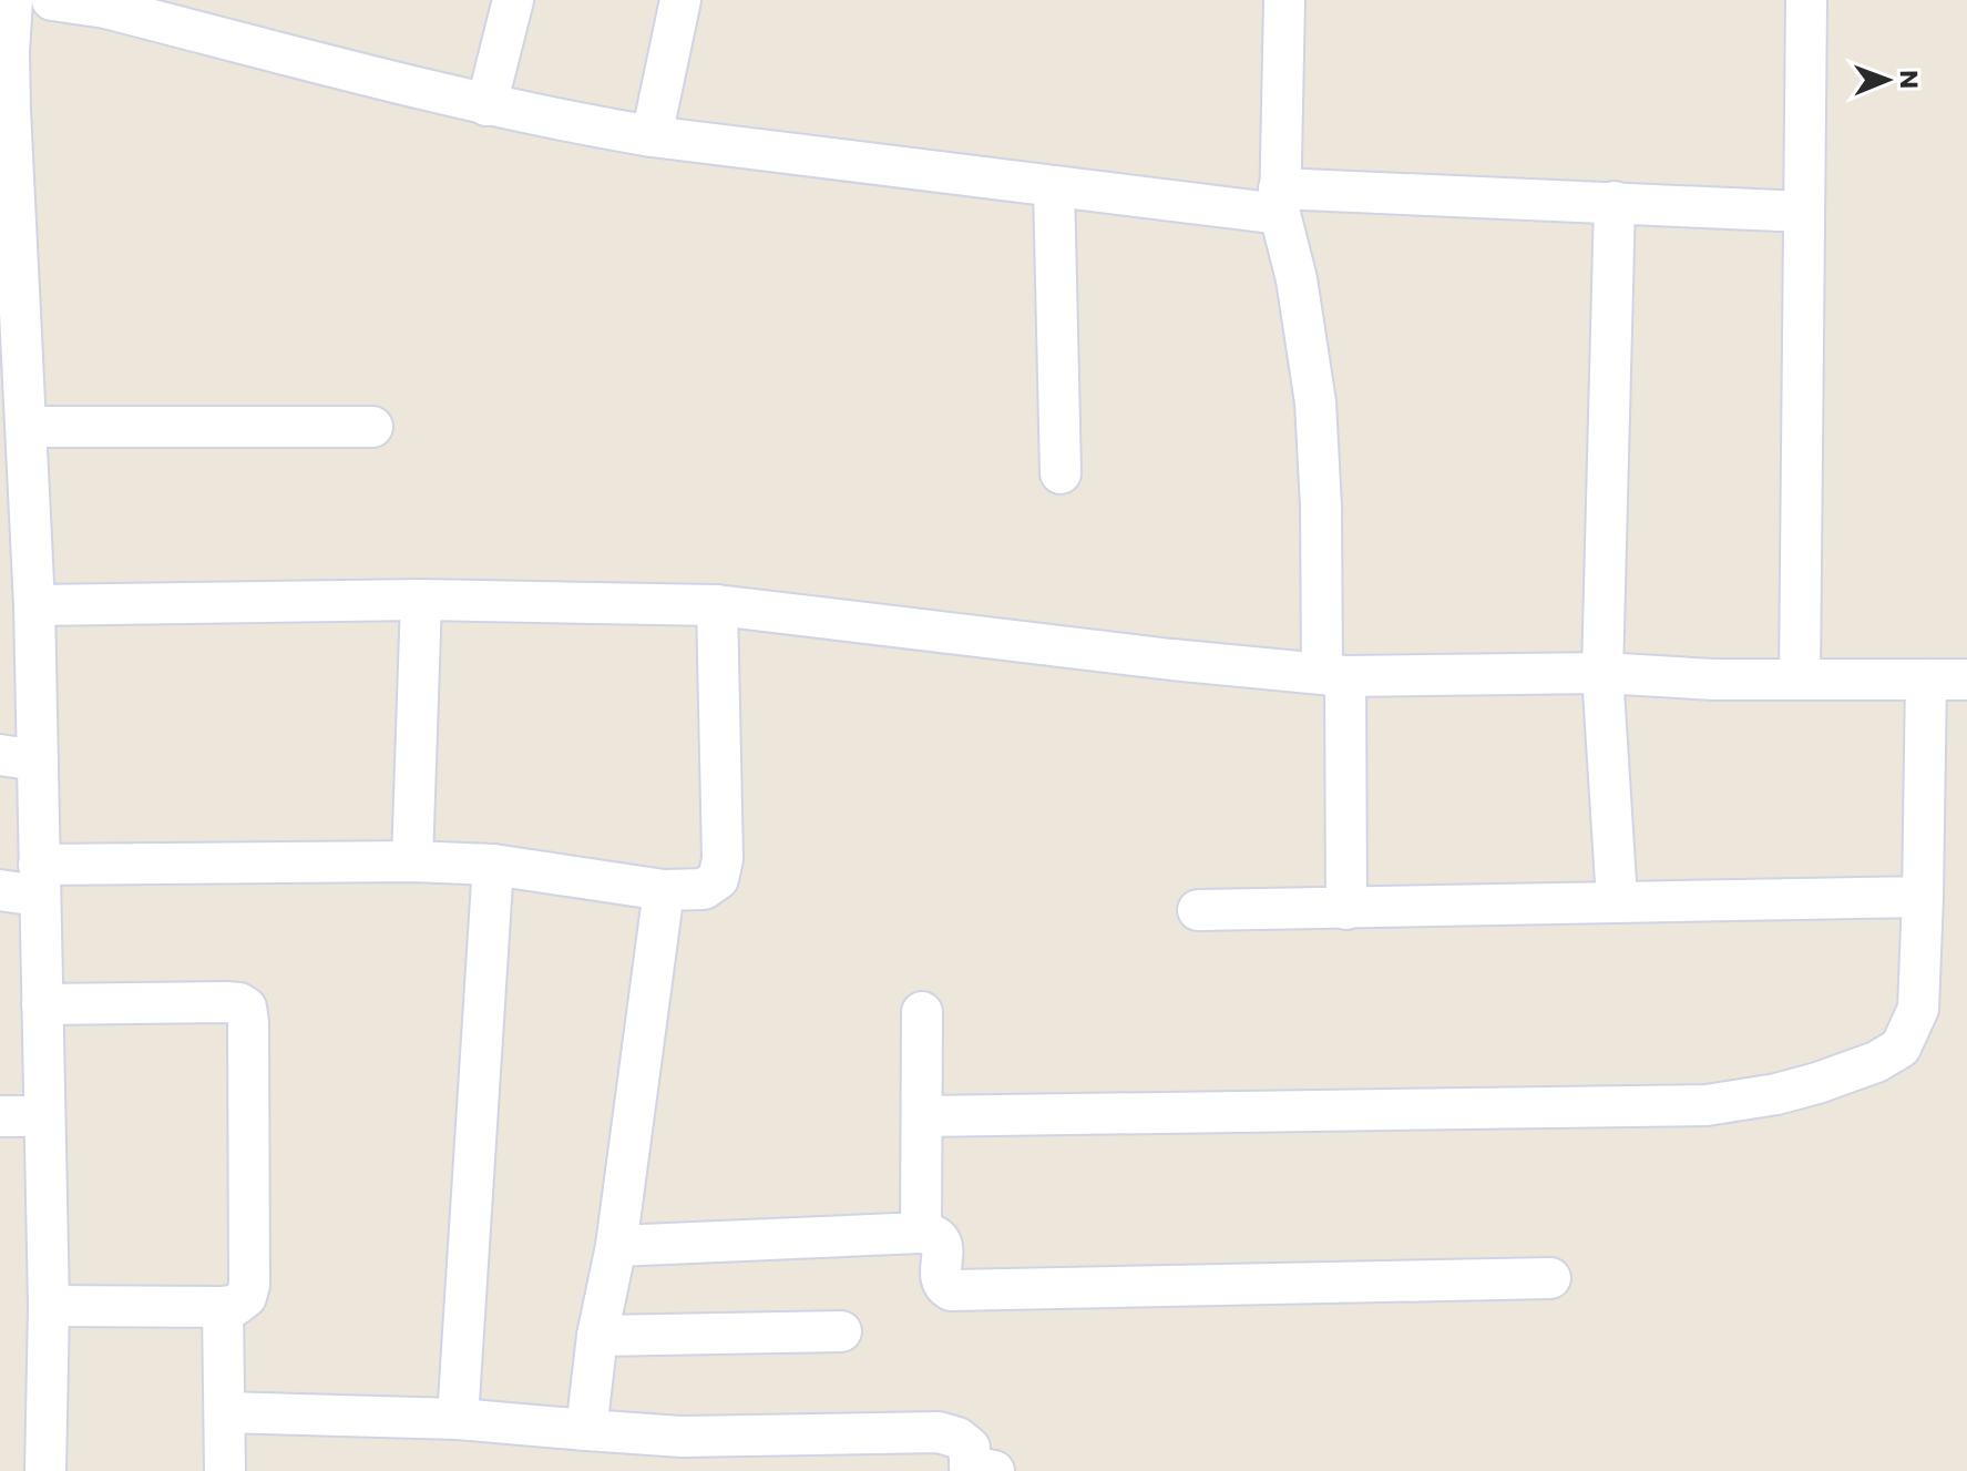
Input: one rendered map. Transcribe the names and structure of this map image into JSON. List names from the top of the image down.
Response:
{
  "north": "right"
}
